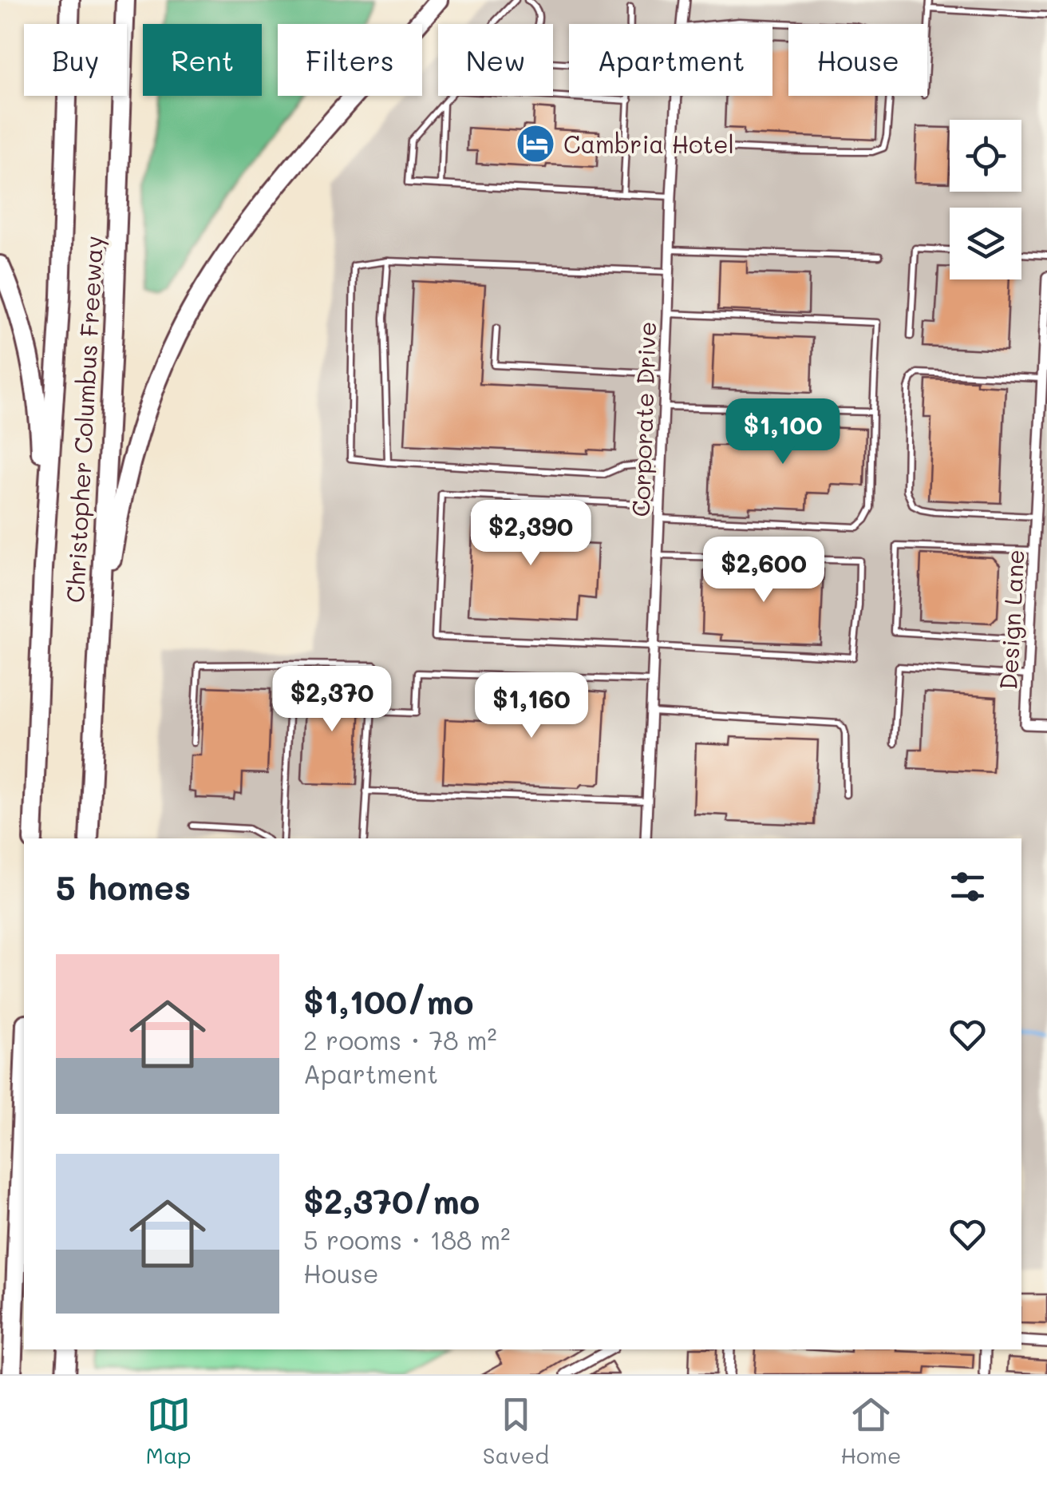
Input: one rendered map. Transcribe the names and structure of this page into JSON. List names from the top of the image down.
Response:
{
  "streets": {
    "highway": ["Christopher Columbus Freeway"],
    "street": ["Corporate Drive", "Design Lane"]
  },
  "places": {
    "hotel": ["Cambria Hotel"]
  },
  "page": {
    "chip": [
      "Buy",
      "Rent",
      "Filters",
      "New",
      "Apartment",
      "House"
    ],
    "price": [
      "$1,100",
      "$2,390",
      "$2,600",
      "$2,370",
      "$1,160"
    ],
    "heading": "5 homes",
    "list": [
      {
        "name": "$1,100/mo",
        "note": "2 rooms · 78 m² · Apartment"
      },
      {
        "name": "$2,370/mo",
        "note": "5 rooms · 188 m² · House"
      }
    ],
    "tabs": ["Map", "Saved", "Home"]
  }
}
